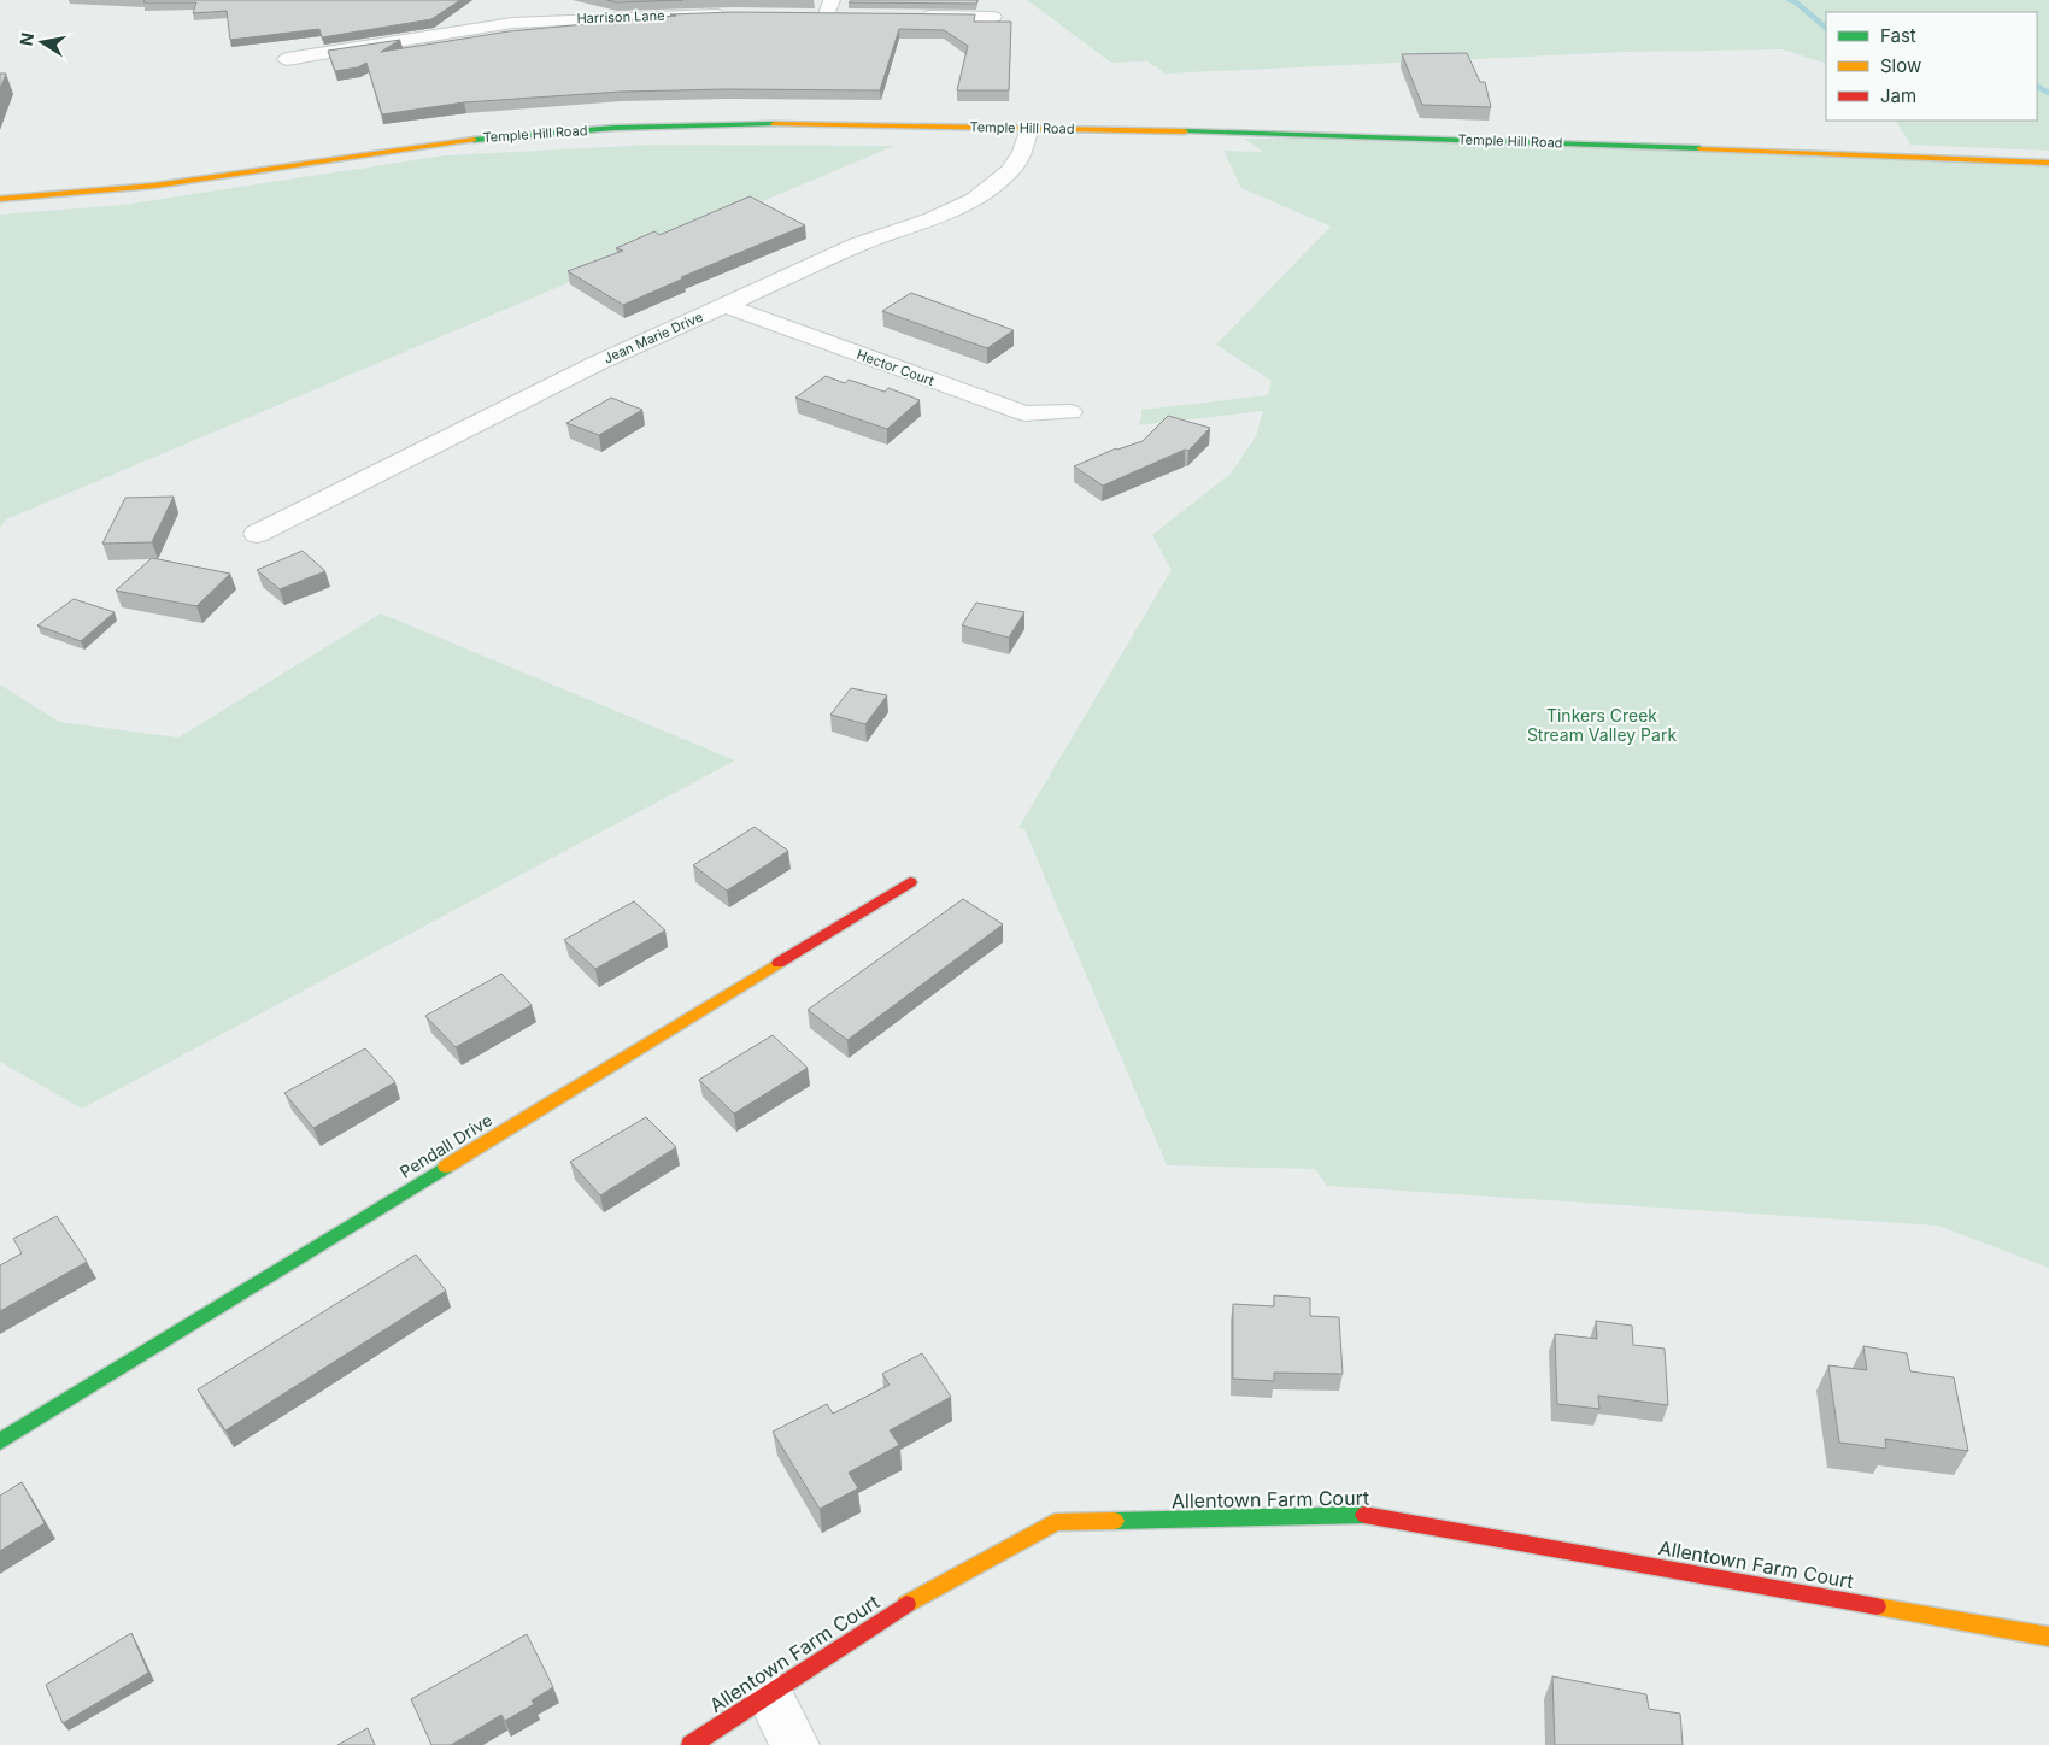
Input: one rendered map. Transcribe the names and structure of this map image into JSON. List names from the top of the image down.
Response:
{
  "streets": {
    "main road": ["Temple Hill Road", "Pendall Drive", "Allentown Farm Court"],
    "street": ["Harrison Lane", "Jean Marie Drive", "Hector Court"]
  },
  "crossings": [
    ["Temple Hill Road", "Jean Marie Drive"],
    ["Jean Marie Drive", "Hector Court"]
  ],
  "parks": ["Tinkers Creek Stream Valley Park"],
  "legend": ["Fast", "Slow", "Jam"],
  "north": "left"
}
